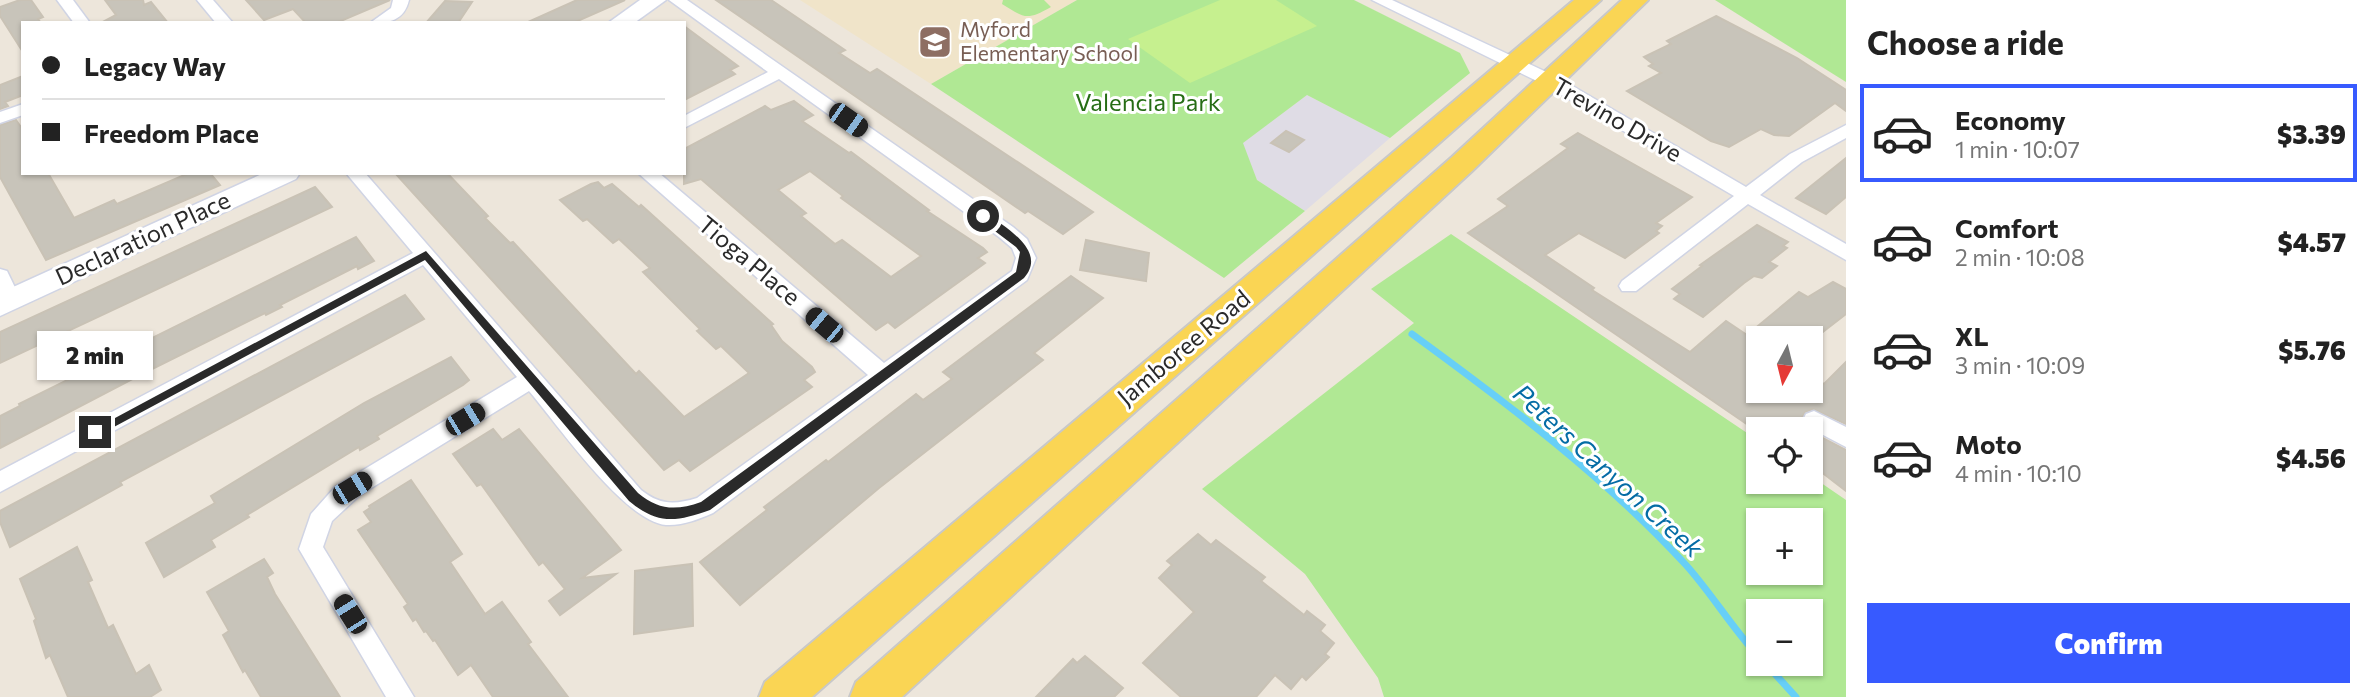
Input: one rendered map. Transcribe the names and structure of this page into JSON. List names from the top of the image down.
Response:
{
  "streets": {
    "main road": ["Jamboree Road"],
    "street": ["Trevino Drive", "Declaration Place", "Tioga Place"]
  },
  "crossings": [
    ["Trevino Drive", "Jamboree Road"]
  ],
  "water": ["Peters Canyon Creek"],
  "parks": ["Valencia Park"],
  "places": {
    "school or university": ["Myford Elementary School"]
  },
  "north": "bottom",
  "page": {
    "heading": "Choose a ride",
    "banner": ["Legacy Way", "Freedom Place"],
    "list": [
      {
        "name": "Economy",
        "note": "1 min · 10:07",
        "value": "$3.39"
      },
      {
        "name": "Comfort",
        "note": "2 min · 10:08",
        "value": "$4.57"
      },
      {
        "name": "XL",
        "note": "3 min · 10:09",
        "value": "$5.76"
      },
      {
        "name": "Moto",
        "note": "4 min · 10:10",
        "value": "$4.56"
      }
    ],
    "map_buttons": ["+", "−"],
    "bubble": "2 min",
    "buttons": "Confirm"
  }
}
